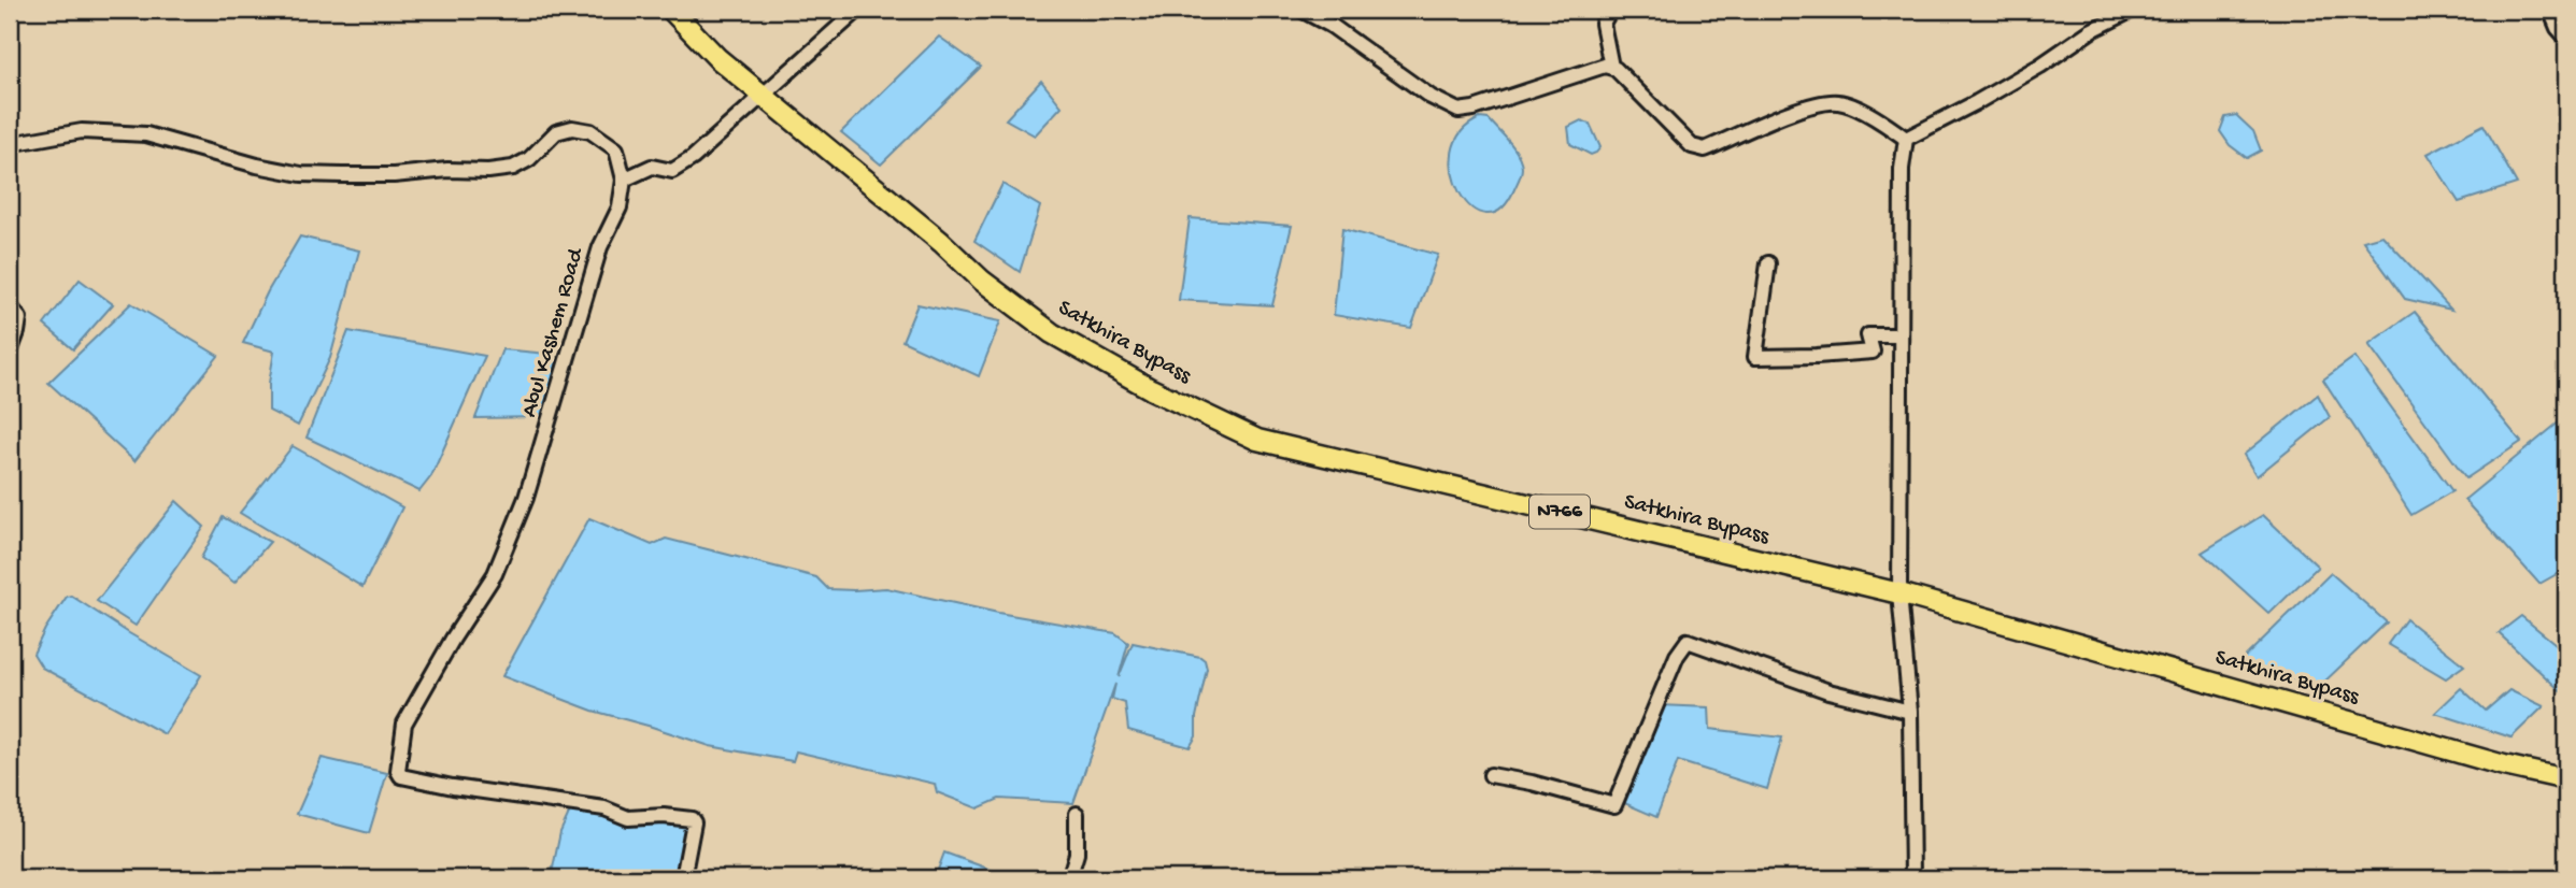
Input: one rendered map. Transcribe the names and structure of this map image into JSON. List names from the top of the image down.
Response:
{
  "streets": {
    "highway": ["Satkhira Bypass", "N766"],
    "street": ["Abul Kashem Road"]
  }
}
